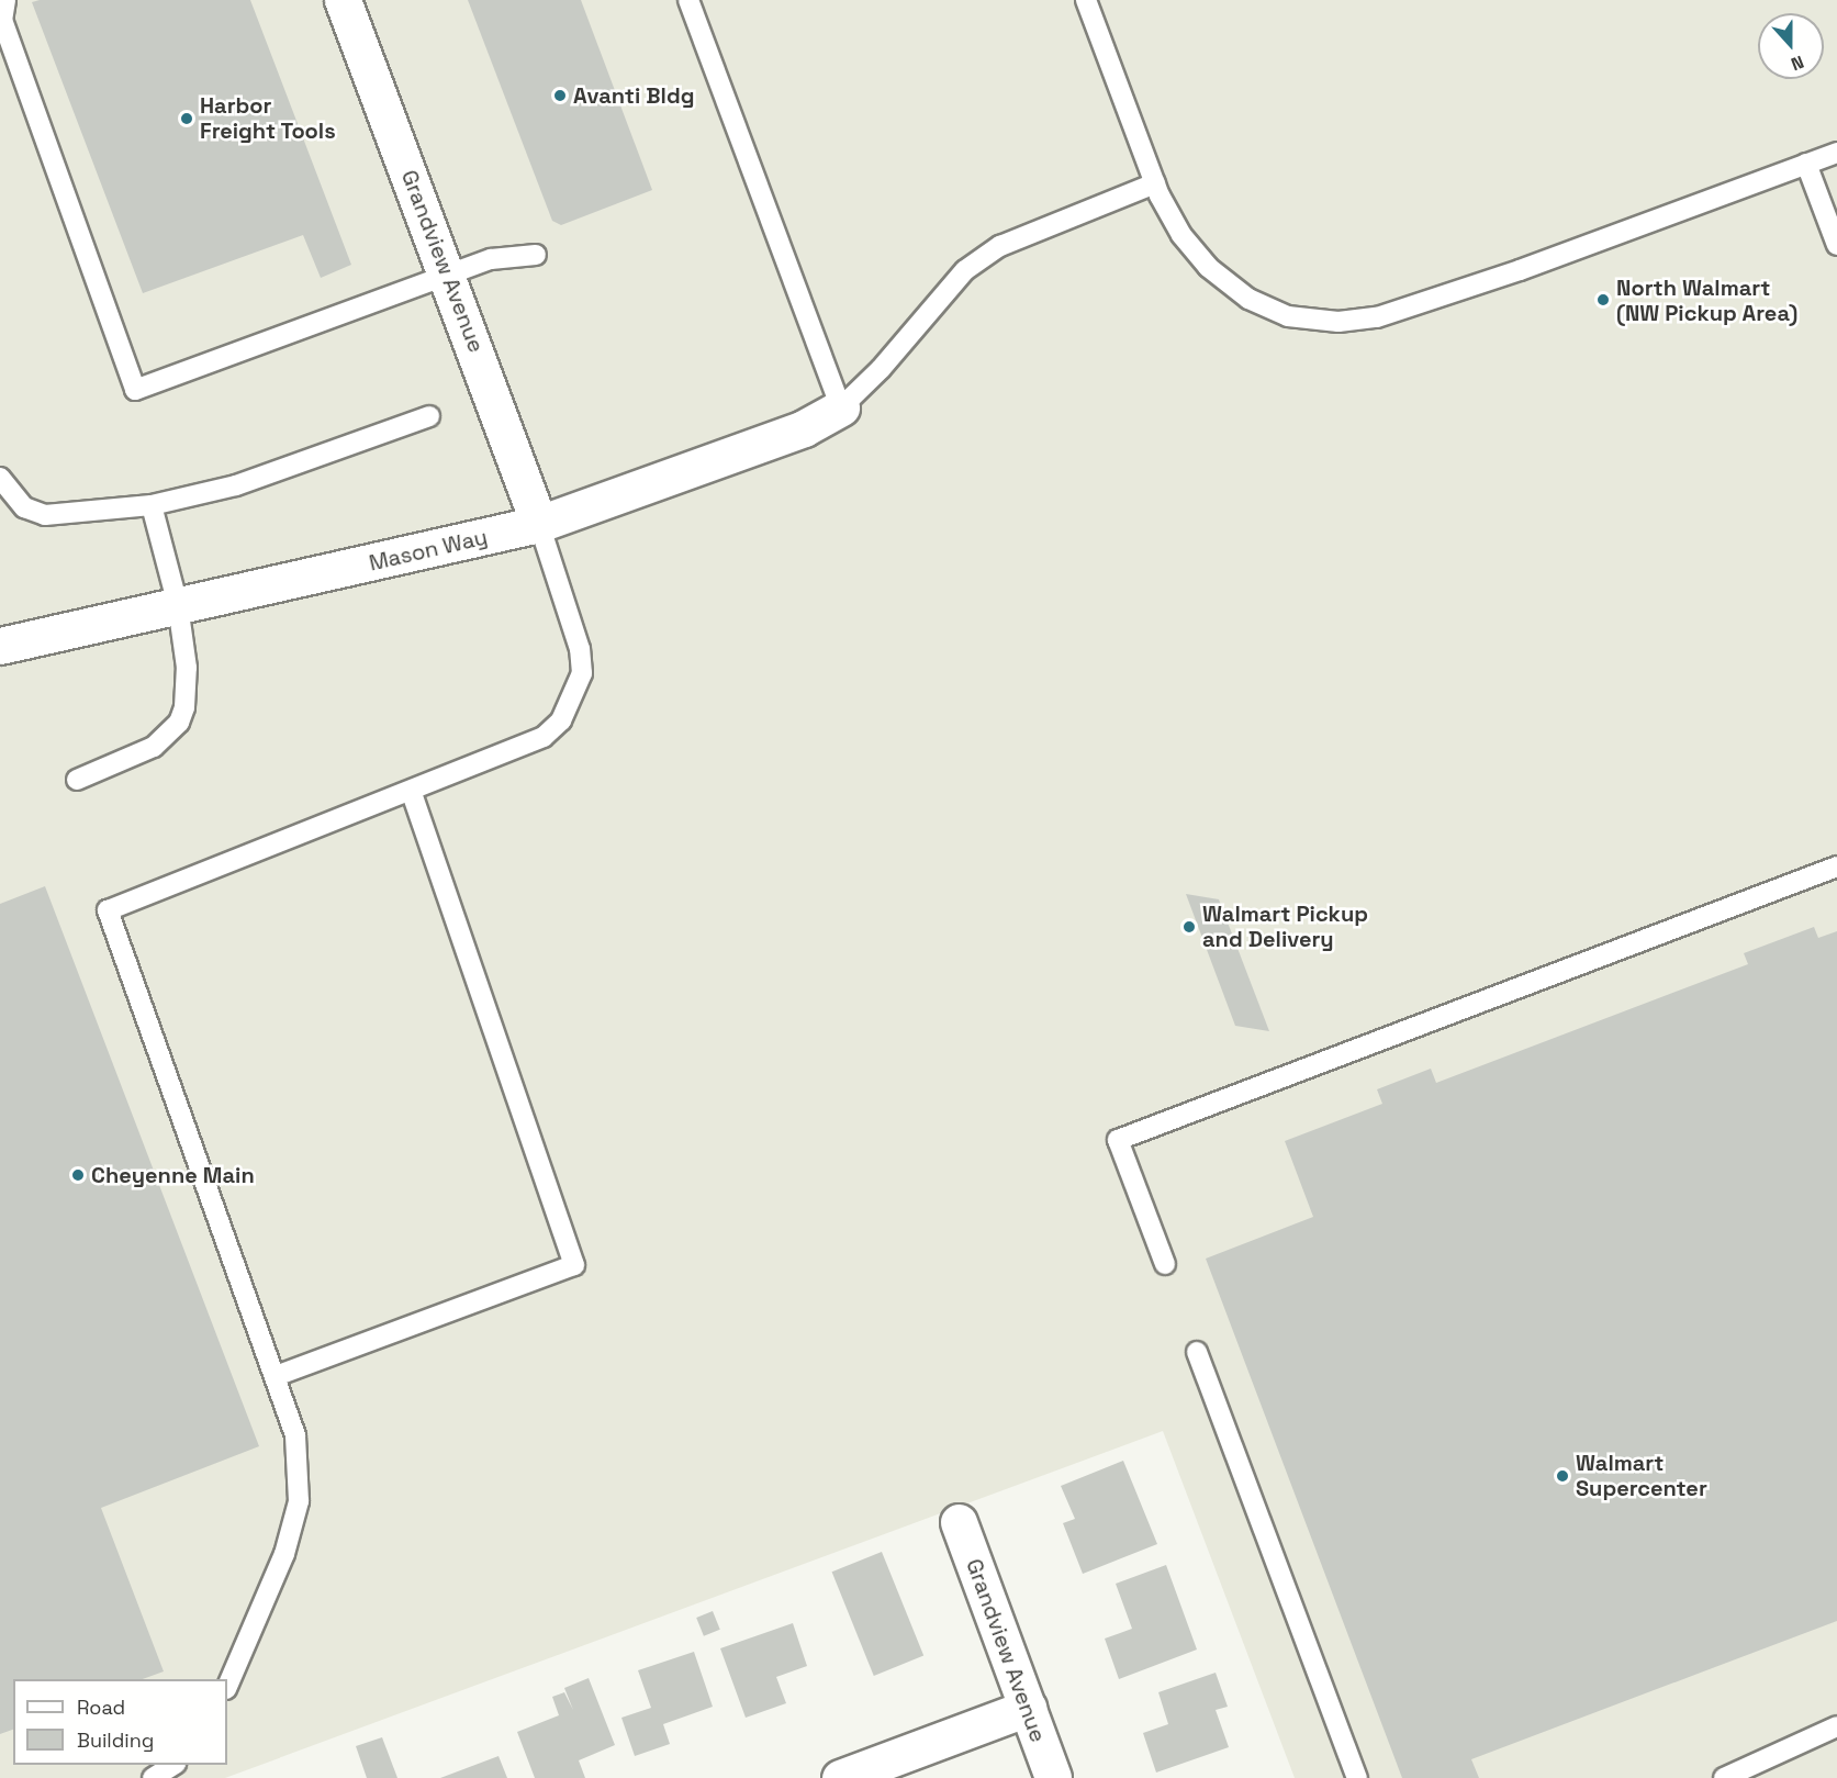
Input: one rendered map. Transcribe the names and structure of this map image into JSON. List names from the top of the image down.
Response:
{
  "streets": {
    "street": ["Grandview Avenue", "Mason Way"]
  },
  "crossings": [
    ["Grandview Avenue", "Mason Way"]
  ],
  "places": [
    "Avanti Bldg",
    "Harbor Freight Tools",
    "North Walmart (NW Pickup Area)",
    "Walmart Pickup and Delivery",
    "Cheyenne Main",
    "Walmart Supercenter"
  ],
  "legend": ["Road", "Building"],
  "north": "bottom"
}
